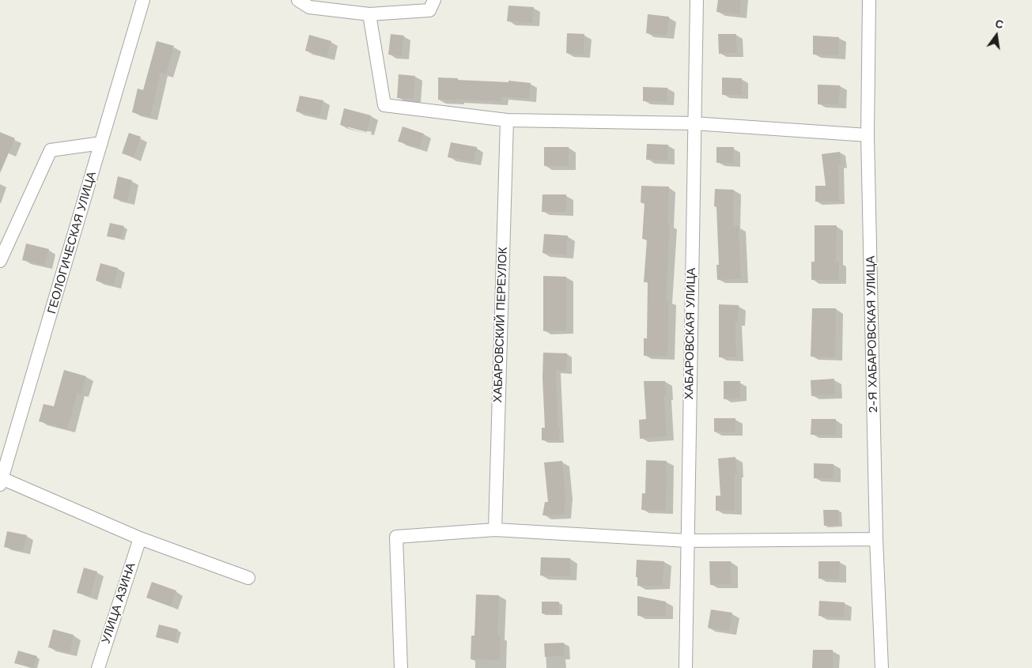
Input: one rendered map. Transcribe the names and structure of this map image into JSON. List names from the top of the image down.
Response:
{
  "streets": {
    "street": [
      "ГЕОЛОГИЧЕСКАЯ УЛИЦА",
      "ХАБАРОВСКИЙ ПЕРЕУЛОК",
      "ХАБАРОВСКАЯ УЛИЦА",
      "2-Я ХАБАРОВСКАЯ УЛИЦА",
      "УЛИЦА АЗИНА"
    ]
  },
  "north": "top"
}
